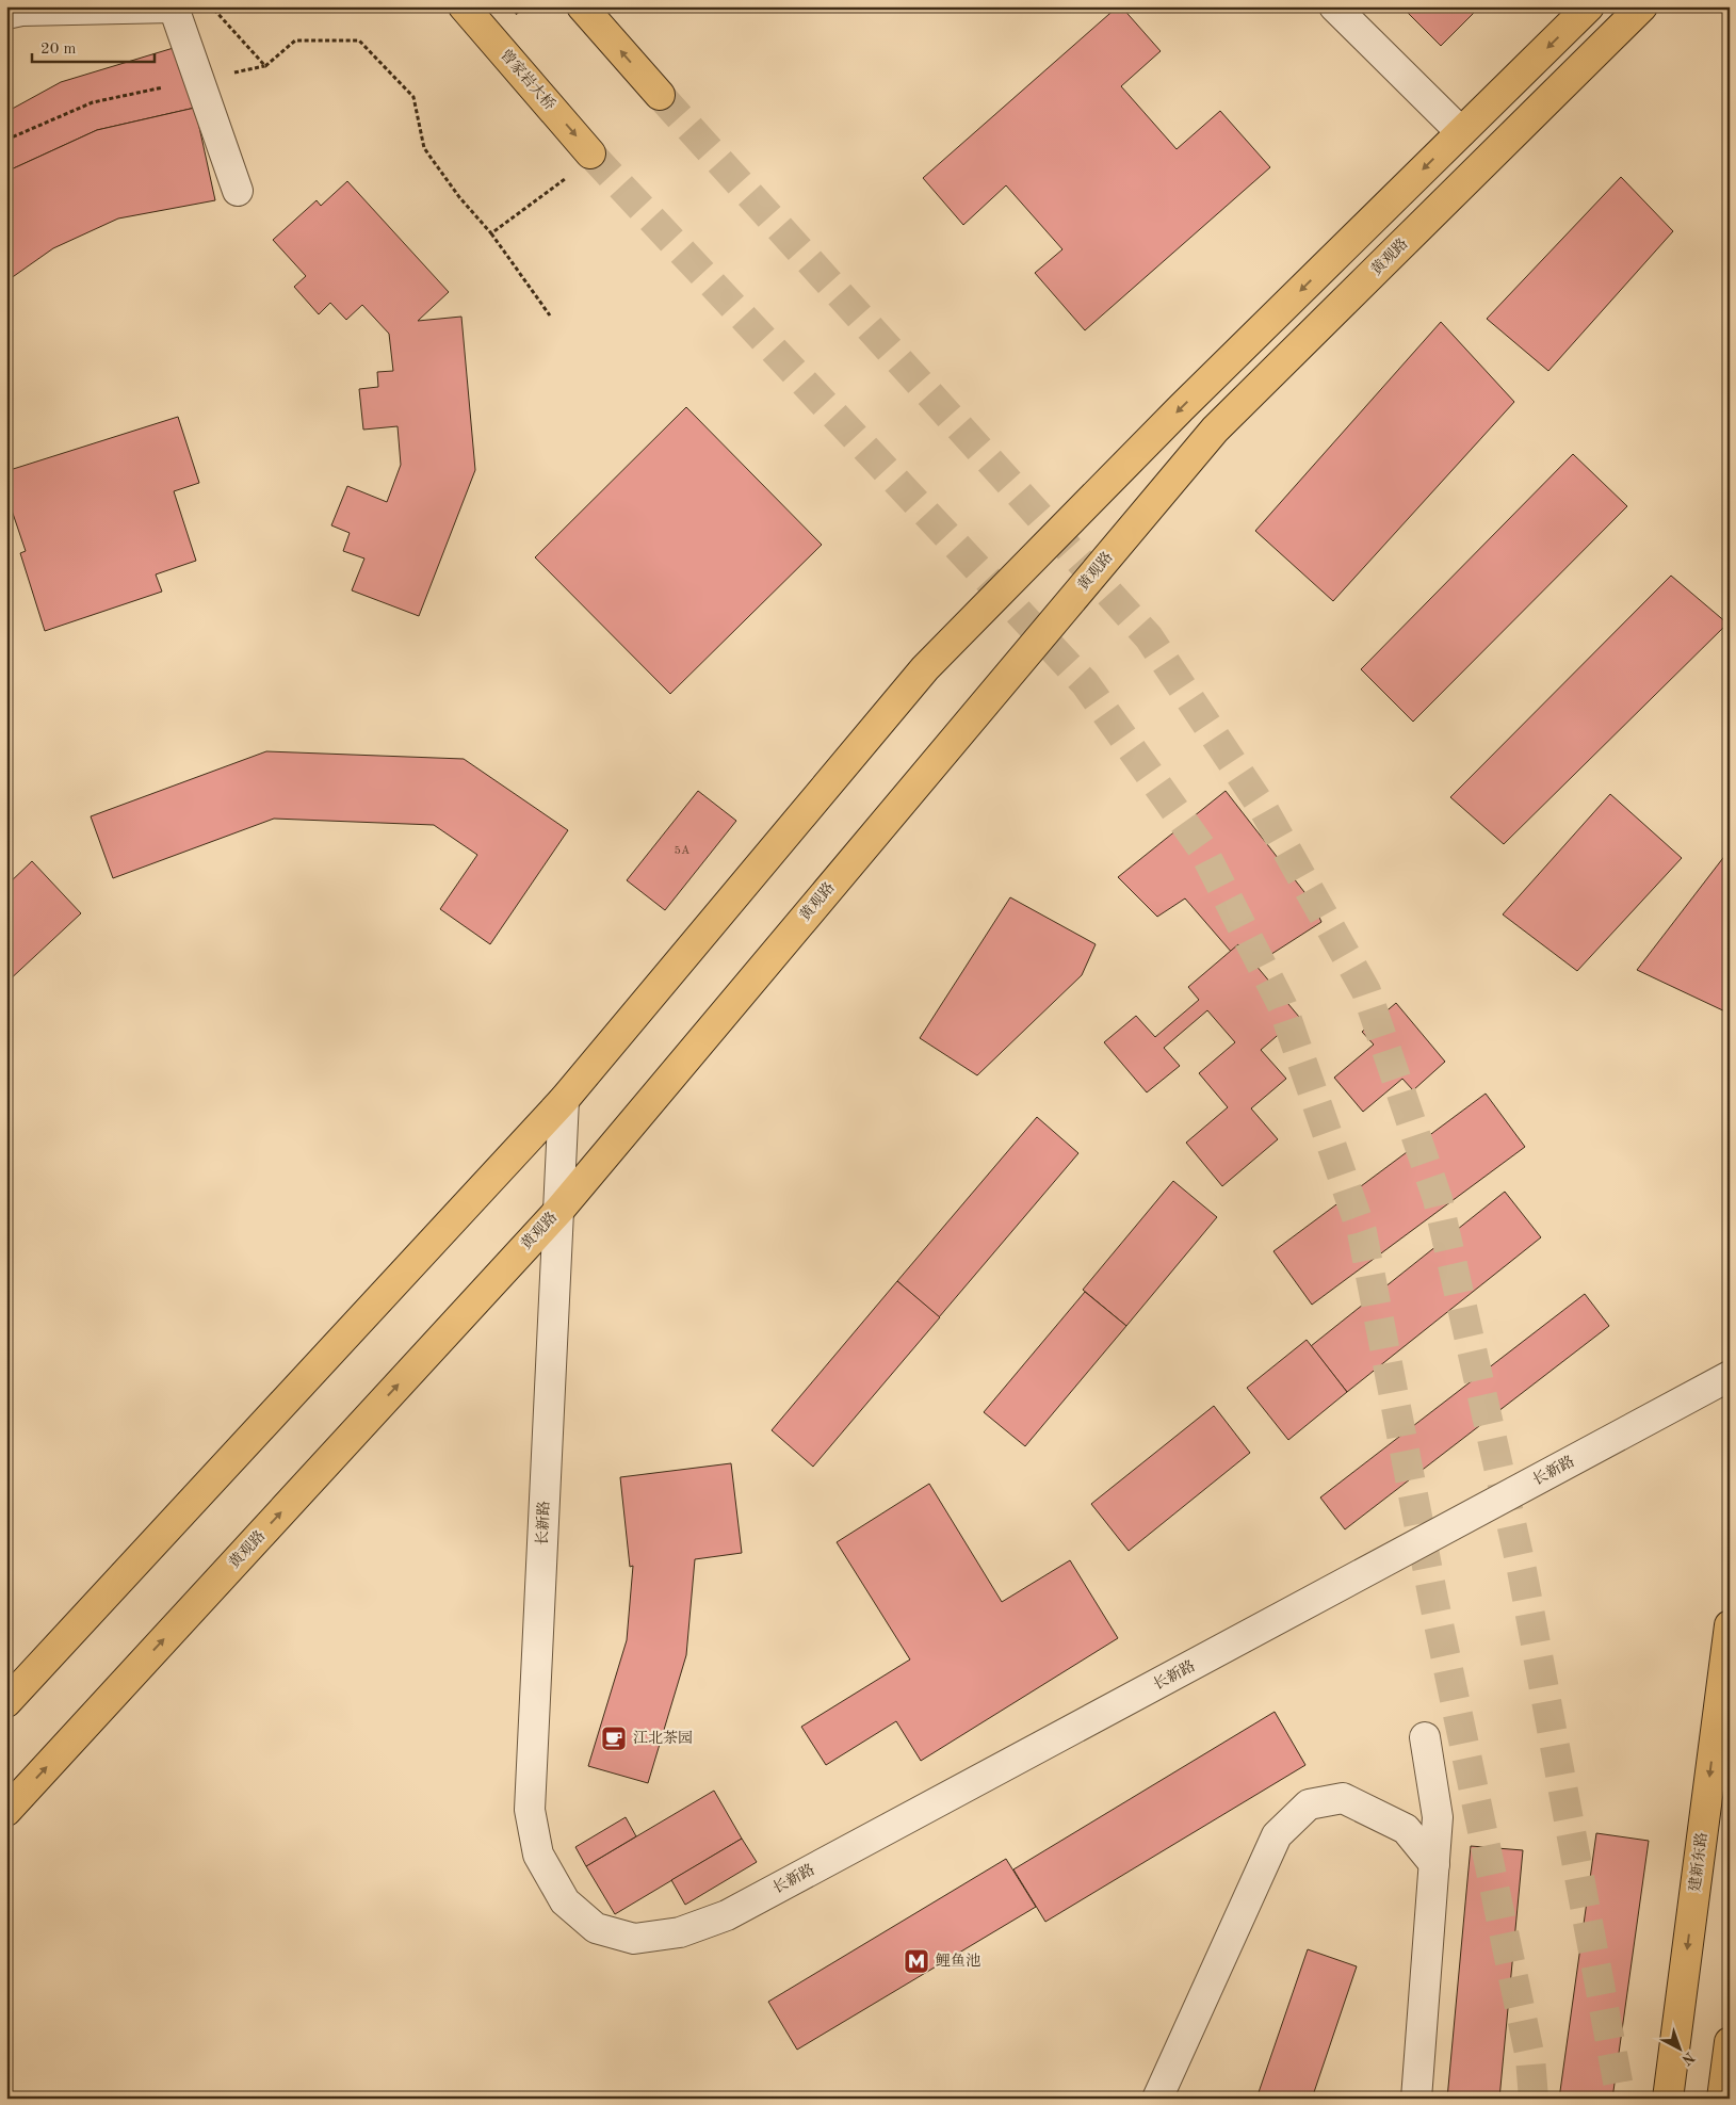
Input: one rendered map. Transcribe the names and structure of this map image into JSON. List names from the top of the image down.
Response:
{
  "streets": {
    "main road": ["曾家岩大桥", "黄观路", "建新东路"],
    "street": ["长新路"]
  },
  "crossings": [
    ["黄观路", "长新路"]
  ],
  "one_way": ["建新东路"],
  "places": {
    "cafe": ["江北茶园"],
    "metro station": ["鲤鱼池"]
  },
  "house_numbers": ["5A"],
  "scale_bar": "20 m",
  "north": "bottom right"
}
